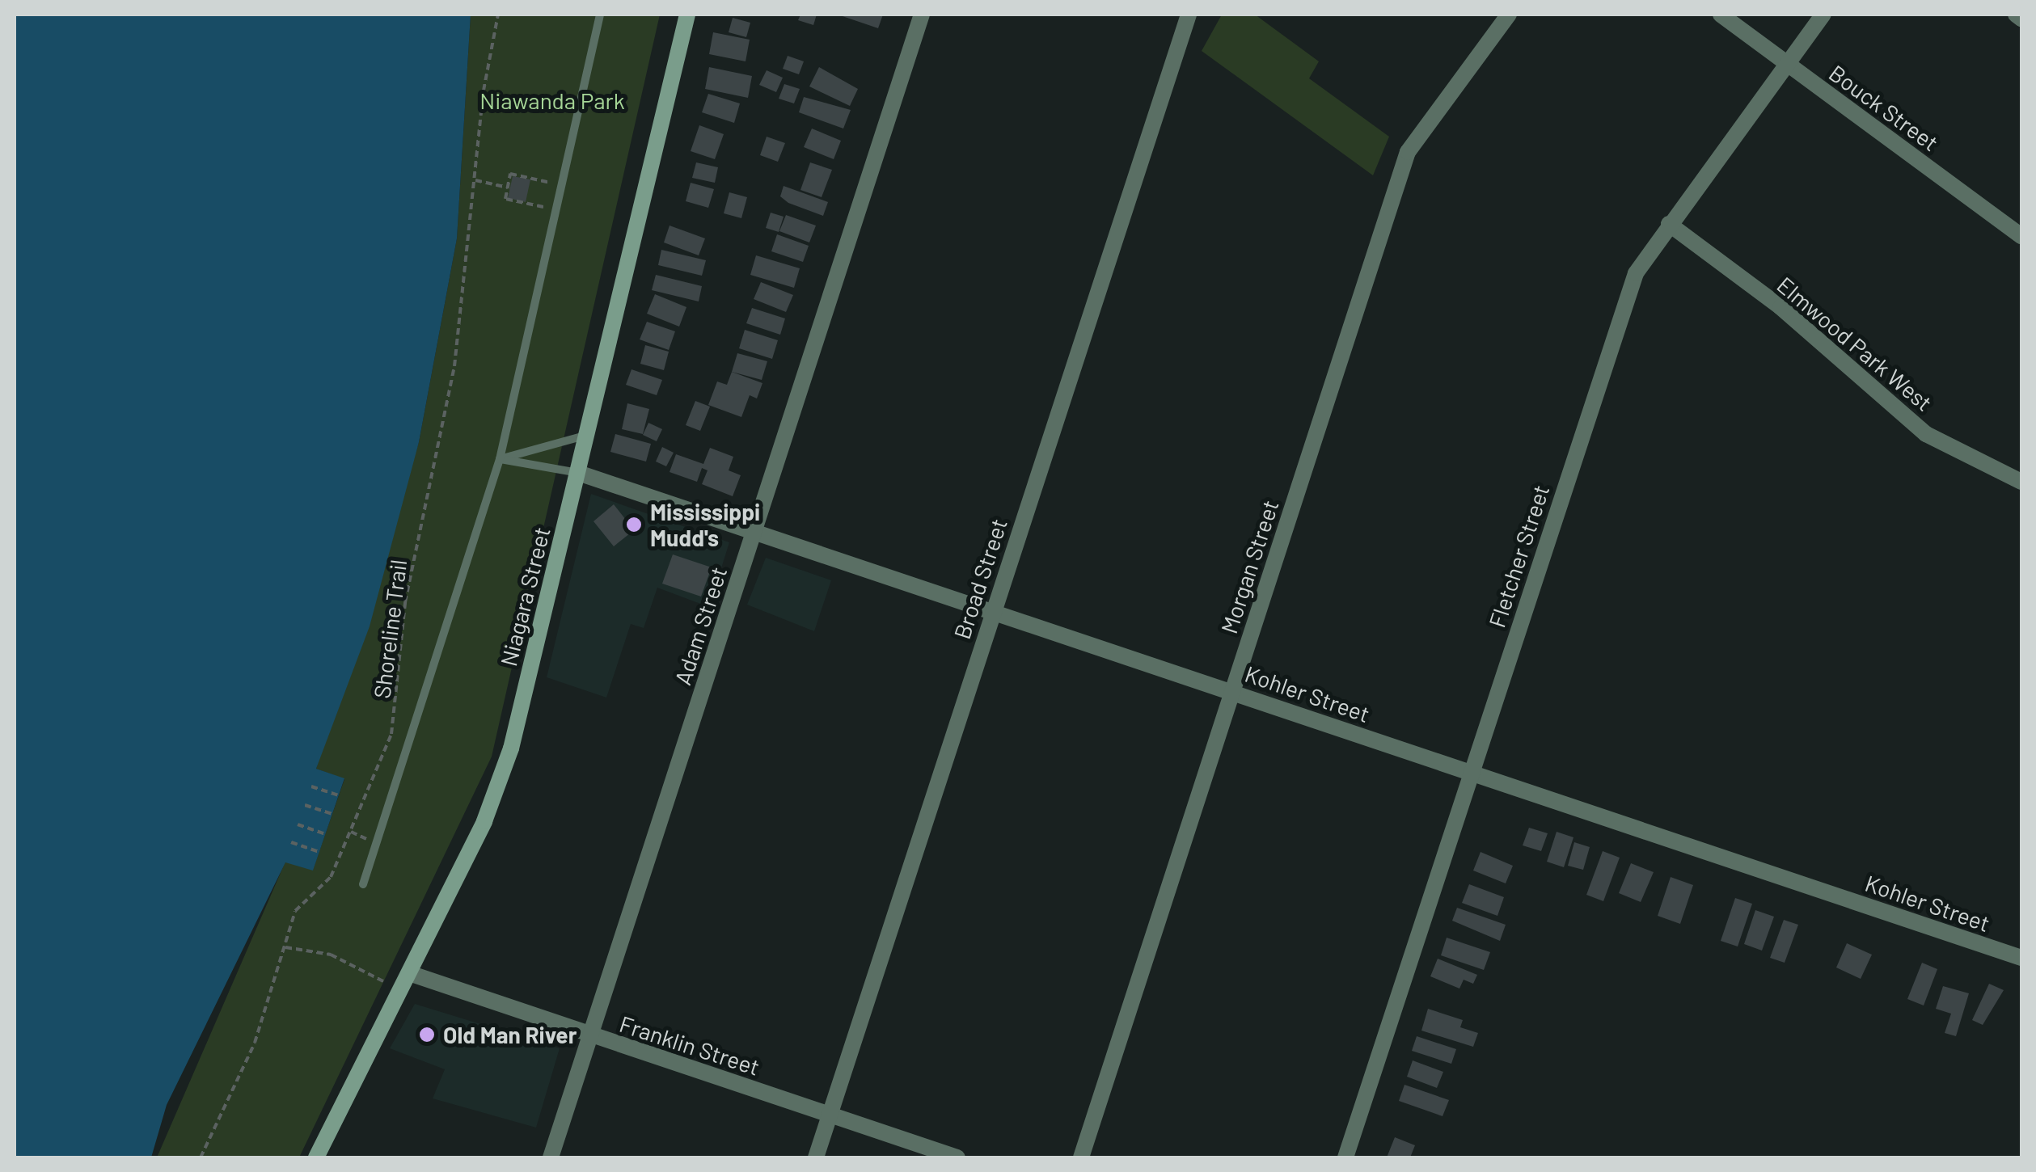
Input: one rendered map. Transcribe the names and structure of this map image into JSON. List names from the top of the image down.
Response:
{
  "streets": {
    "main road": ["Niagara Street"],
    "street": [
      "Bouck Street",
      "Elmwood Park West",
      "Fletcher Street",
      "Morgan Street",
      "Broad Street",
      "Adam Street",
      "Kohler Street",
      "Franklin Street"
    ],
    "path": ["Shoreline Trail"]
  },
  "crossings": [
    ["Bouck Street", "Fletcher Street"],
    ["Elmwood Park West", "Fletcher Street"],
    ["Fletcher Street", "Kohler Street"],
    ["Morgan Street", "Kohler Street"],
    ["Broad Street", "Kohler Street"],
    ["Broad Street", "Franklin Street"],
    ["Niagara Street", "Kohler Street"],
    ["Niagara Street", "Franklin Street"],
    ["Adam Street", "Kohler Street"],
    ["Adam Street", "Franklin Street"]
  ],
  "parks": ["Niawanda Park"],
  "places": ["Mississippi Mudd's", "Old Man River"]
}
